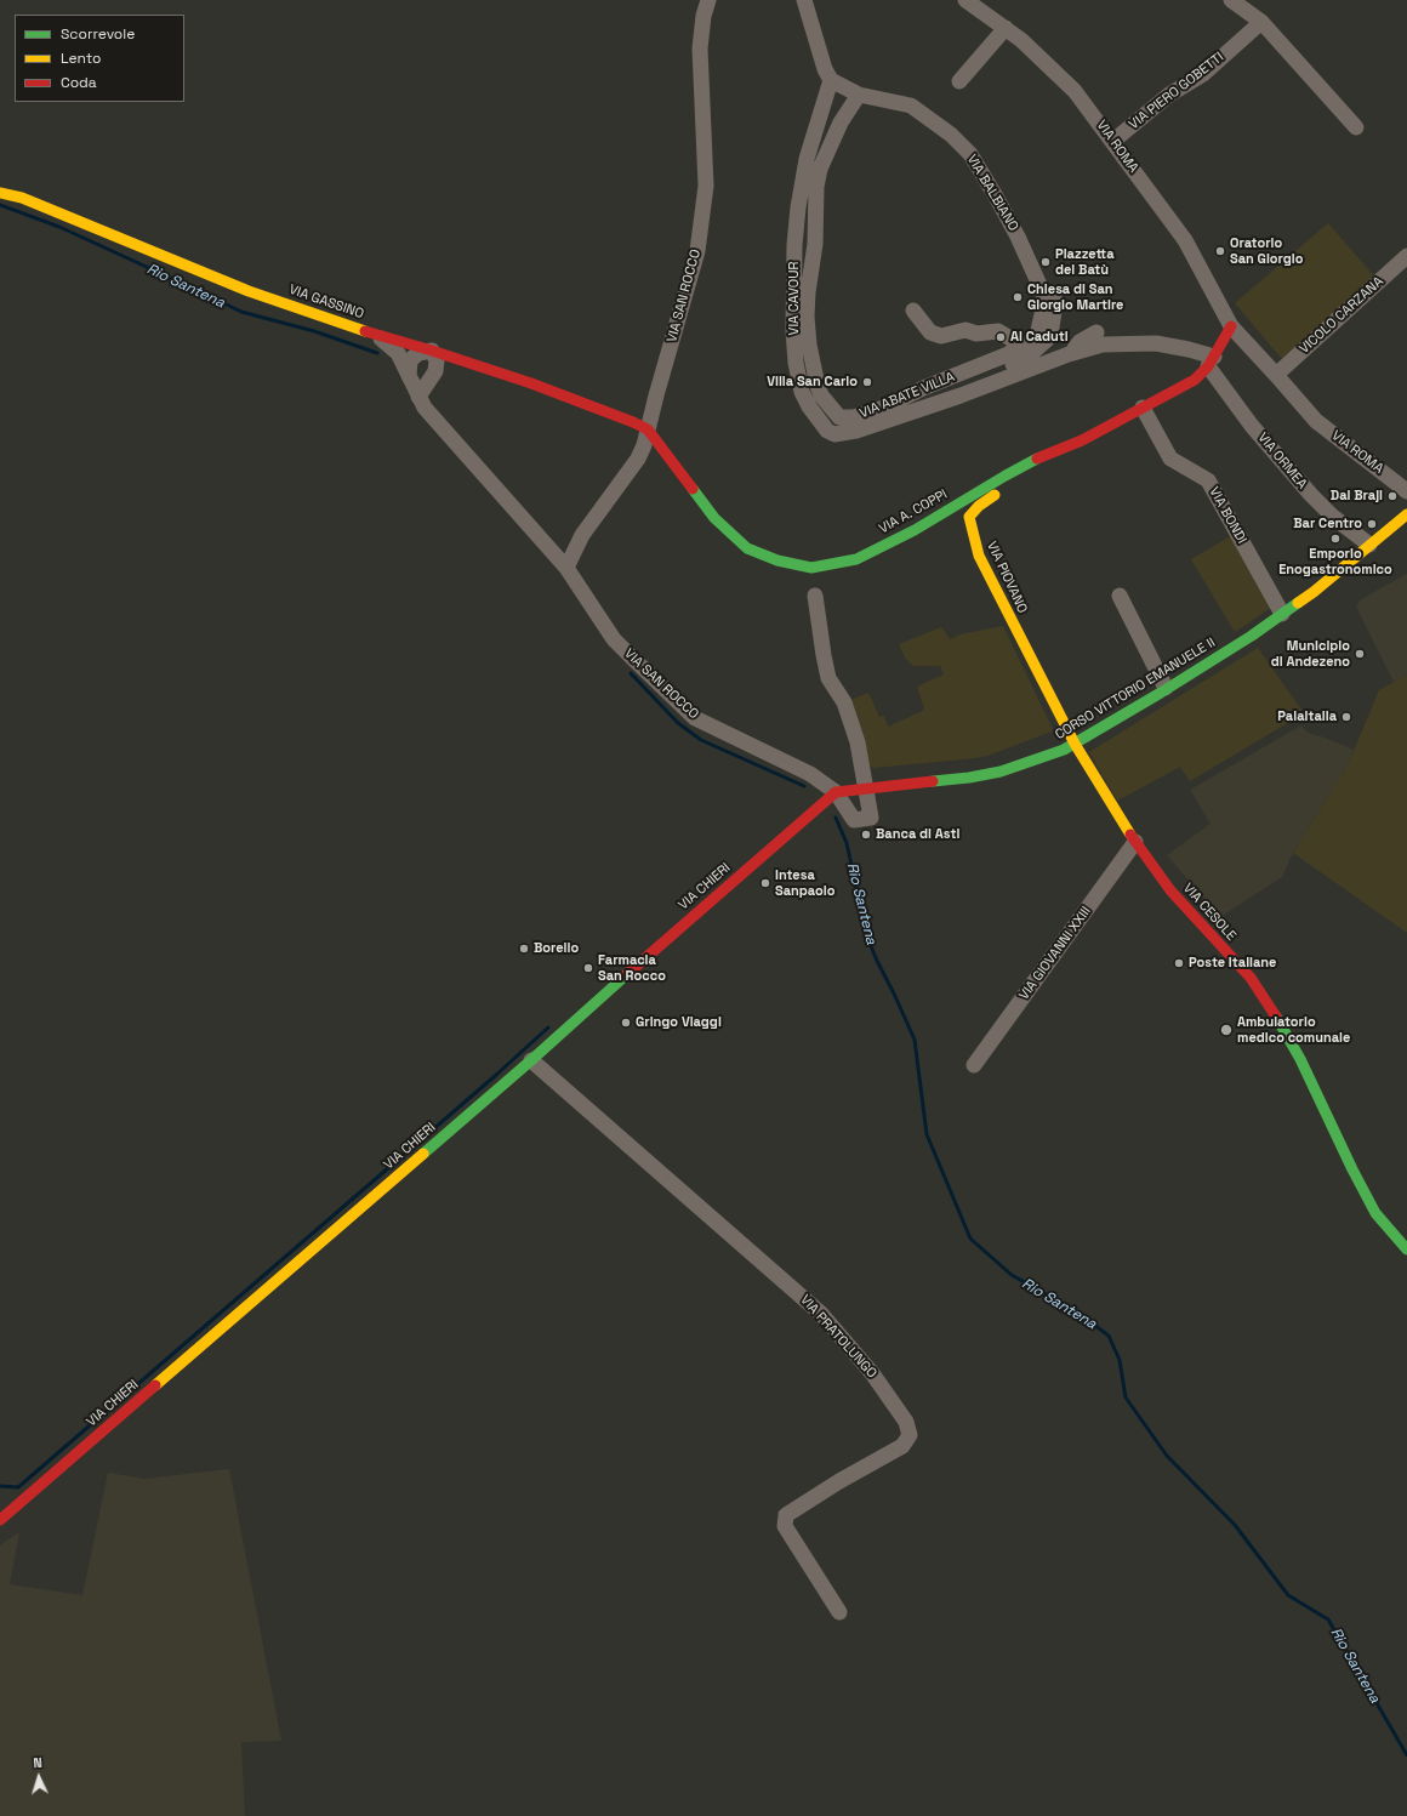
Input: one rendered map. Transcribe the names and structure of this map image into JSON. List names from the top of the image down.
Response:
{
  "streets": {
    "street": [
      "VIA PIERO GOBETTI",
      "VIA ROMA",
      "VIA BALBIANO",
      "VIA SAN ROCCO",
      "VIA CAVOUR",
      "VIA GASSINO",
      "VICOLO CARZANA",
      "VIA ABATE VILLA",
      "VIA ORMEA",
      "VIA A. COPPI",
      "VIA BONDI",
      "VIA PIOVANO",
      "CORSO VITTORIO EMANUELE II",
      "VIA CHIERI",
      "VIA CESOLE",
      "VIA GIOVANNI XXIII",
      "VIA PRATOLUNGO"
    ]
  },
  "crossings": [
    ["VIA PIERO GOBETTI", "VIA ROMA"],
    ["VIA ROMA", "VICOLO CARZANA"],
    ["VIA BALBIANO", "VIA ABATE VILLA"],
    ["VIA SAN ROCCO", "VIA GASSINO"],
    ["VIA SAN ROCCO", "VIA A. COPPI"],
    ["VIA SAN ROCCO", "CORSO VITTORIO EMANUELE II"],
    ["VIA SAN ROCCO", "VIA CHIERI"],
    ["VIA CAVOUR", "VIA ORMEA"],
    ["VIA CAVOUR", "VIA A. COPPI"],
    ["VIA GASSINO", "VIA A. COPPI"],
    ["VIA ORMEA", "VIA A. COPPI"],
    ["VIA ORMEA", "CORSO VITTORIO EMANUELE II"],
    ["VIA A. COPPI", "VIA BONDI"],
    ["VIA A. COPPI", "VIA PIOVANO"],
    ["VIA BONDI", "CORSO VITTORIO EMANUELE II"],
    ["VIA PIOVANO", "CORSO VITTORIO EMANUELE II"],
    ["VIA PIOVANO", "VIA CESOLE"],
    ["CORSO VITTORIO EMANUELE II", "VIA CHIERI"],
    ["CORSO VITTORIO EMANUELE II", "VIA CESOLE"],
    ["VIA CHIERI", "VIA PRATOLUNGO"],
    ["VIA CESOLE", "VIA GIOVANNI XXIII"]
  ],
  "water": ["Rio Santena"],
  "places": [
    "Oratorio San Giorgio",
    "Piazzetta dei Batù",
    "Chiesa di San Giorgio Martire",
    "Ai Caduti",
    "Villa San Carlo",
    "Dai Braji",
    "Bar Centro",
    "Emporio Enogastronomico",
    "Municipio di Andezeno",
    "PalaItalia",
    "Banca di Asti",
    "Intesa Sanpaolo",
    "Borello",
    "Poste Italiane",
    "Farmacia San Rocco",
    "Gringo Viaggi",
    "Ambulatorio medico comunale"
  ],
  "legend": ["Scorrevole", "Lento", "Coda"],
  "north": "top"
}
